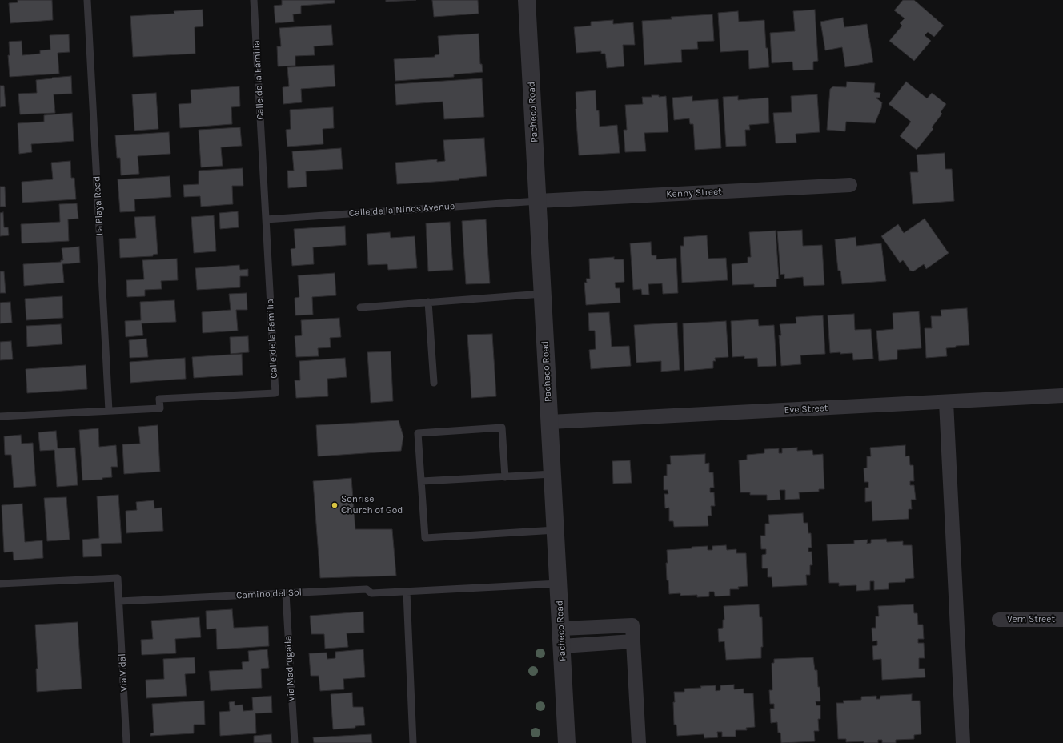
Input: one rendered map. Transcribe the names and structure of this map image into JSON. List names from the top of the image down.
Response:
{
  "streets": {
    "street": [
      "Pacheco Road",
      "Kenny Street",
      "Eve Street",
      "Vern Street"
    ],
    "lane": [
      "Calle de la Familia",
      "La Playa Road",
      "Calle de la Ninos Avenue",
      "Camino del Sol",
      "Via Madrugada",
      "Via Vidal"
    ]
  },
  "crossings": [
    ["Calle de la Familia", "La Playa Road"],
    ["Calle de la Familia", "Calle de la Ninos Avenue"],
    ["Pacheco Road", "Kenny Street"],
    ["Pacheco Road", "Calle de la Ninos Avenue"],
    ["Pacheco Road", "Eve Street"],
    ["Pacheco Road", "Camino del Sol"],
    ["Kenny Street", "Calle de la Ninos Avenue"],
    ["Camino del Sol", "Via Madrugada"],
    ["Camino del Sol", "Via Vidal"]
  ],
  "places": ["Sonrise Church of God"]
}
